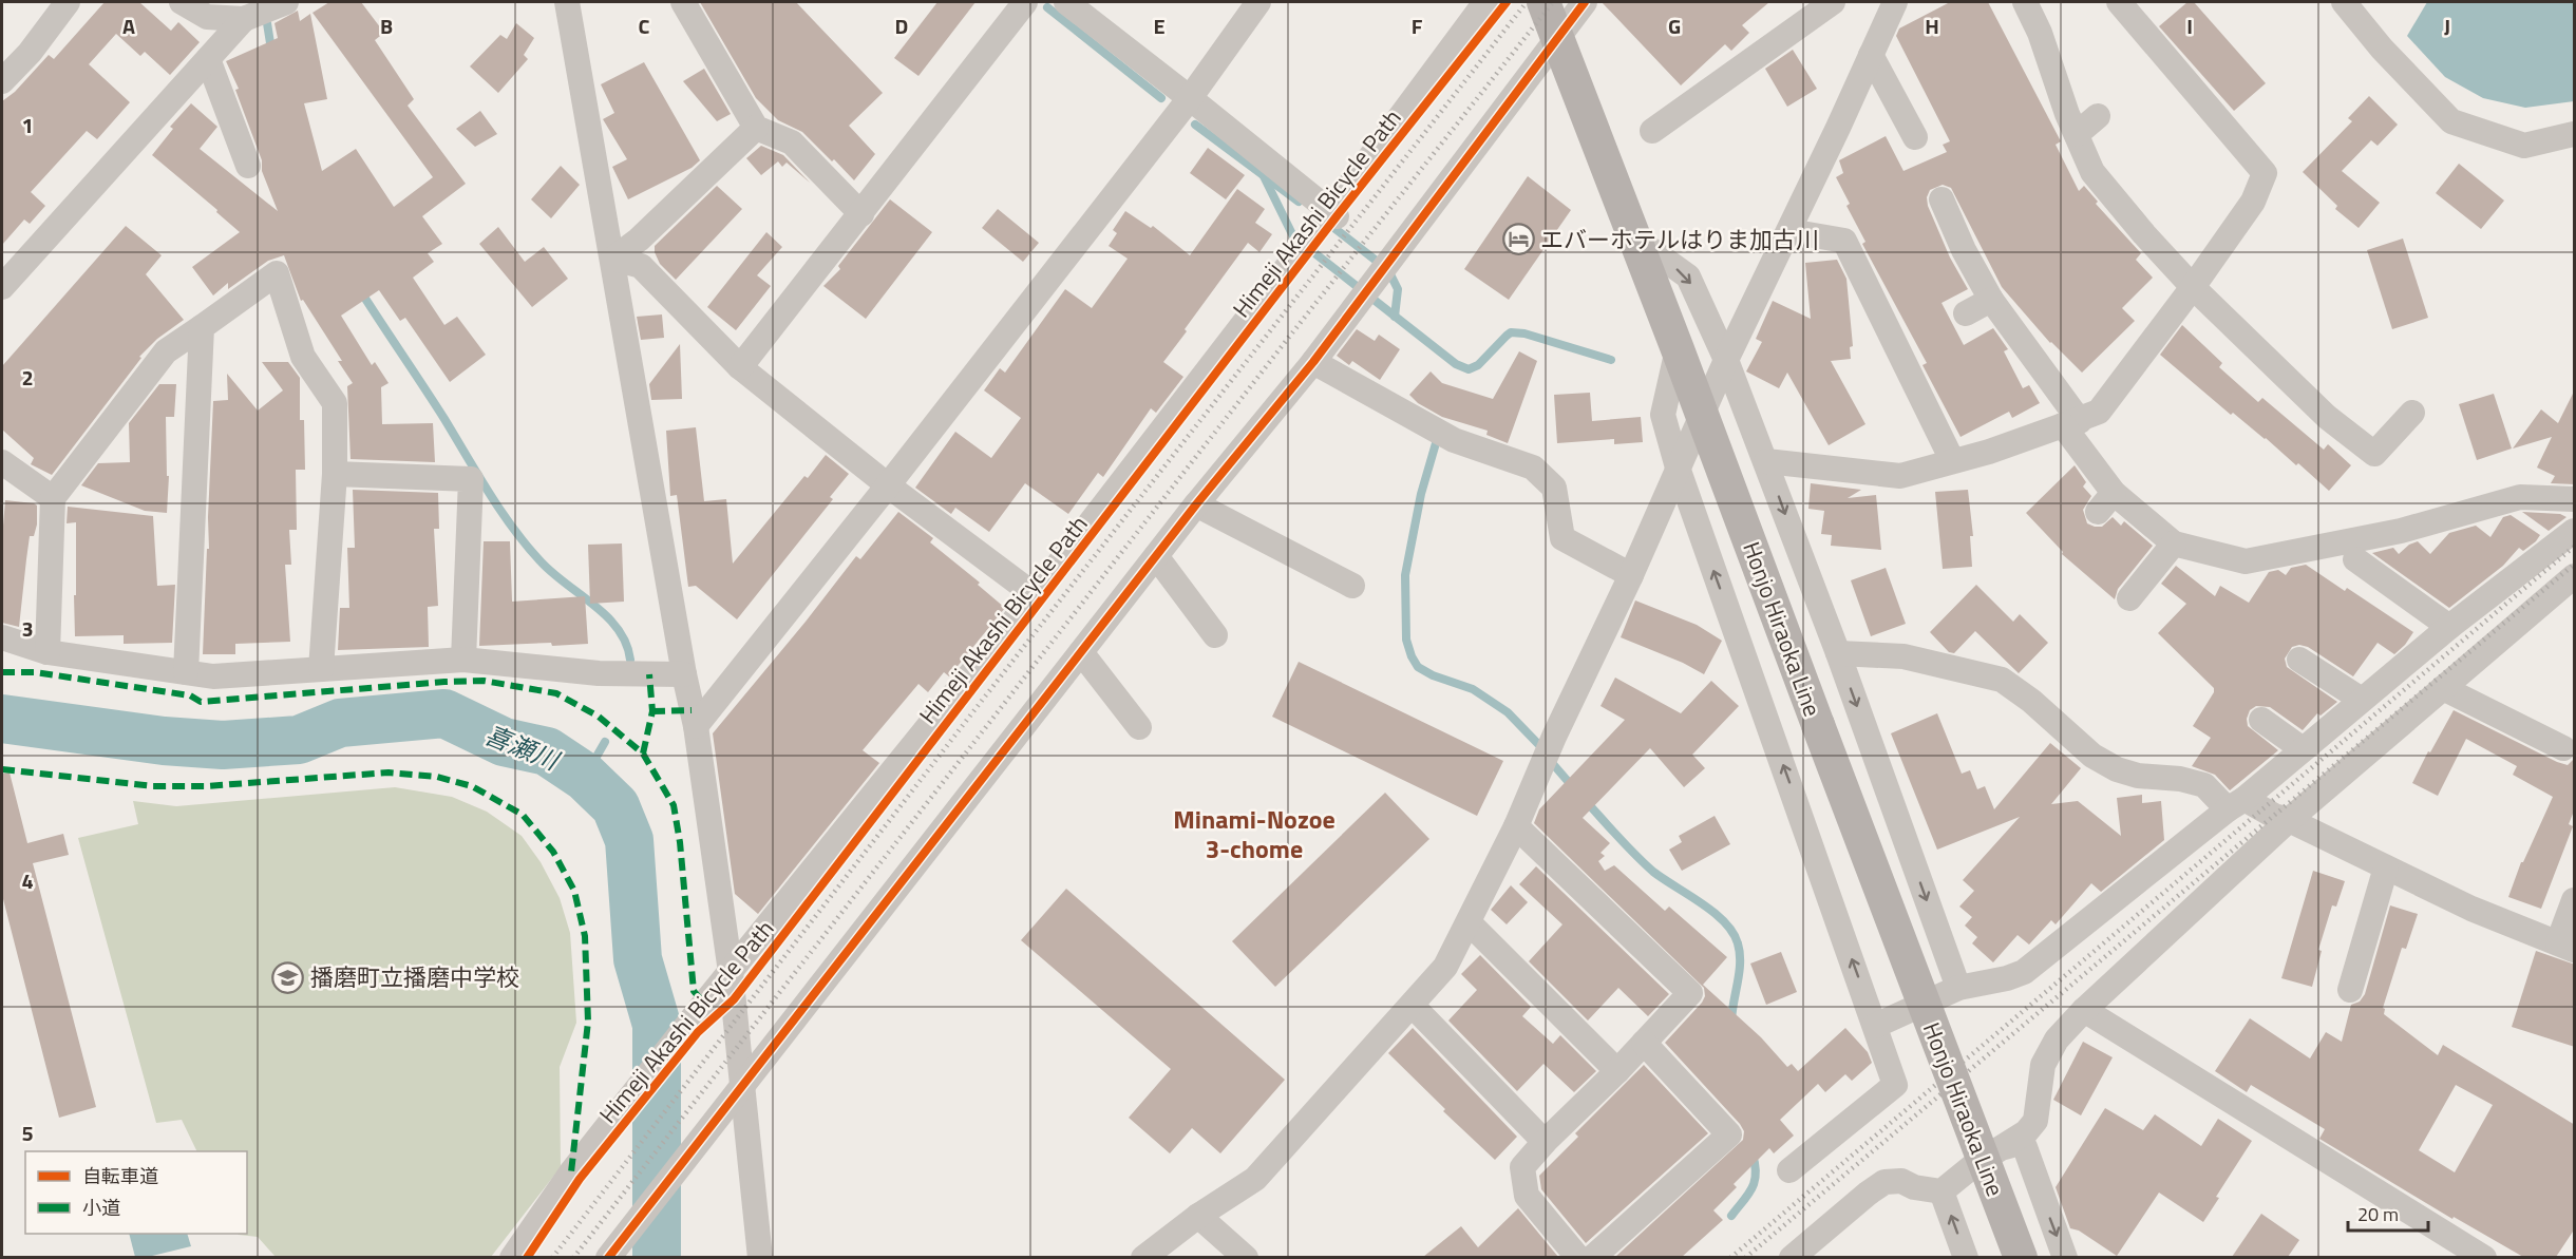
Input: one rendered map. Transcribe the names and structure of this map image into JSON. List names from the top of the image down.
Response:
{
  "streets": {
    "main road": ["Honjo Hiraoka Line"],
    "cycle path": ["Himeji Akashi Bicycle Path"]
  },
  "districts": ["Minami-Nozoe 3-chome"],
  "water": ["喜瀬川"],
  "places": {
    "hotel": ["エバーホテルはりま加古川"],
    "school or university": ["播磨町立播磨中学校"]
  },
  "legend": ["自転車道", "小道"],
  "scale_bar": "20 m",
  "grid": {
    "columns": [
      "A",
      "B",
      "C",
      "D",
      "E",
      "F",
      "G",
      "H",
      "I",
      "J"
    ],
    "rows": [
      "1",
      "2",
      "3",
      "4",
      "5"
    ]
  }
}
